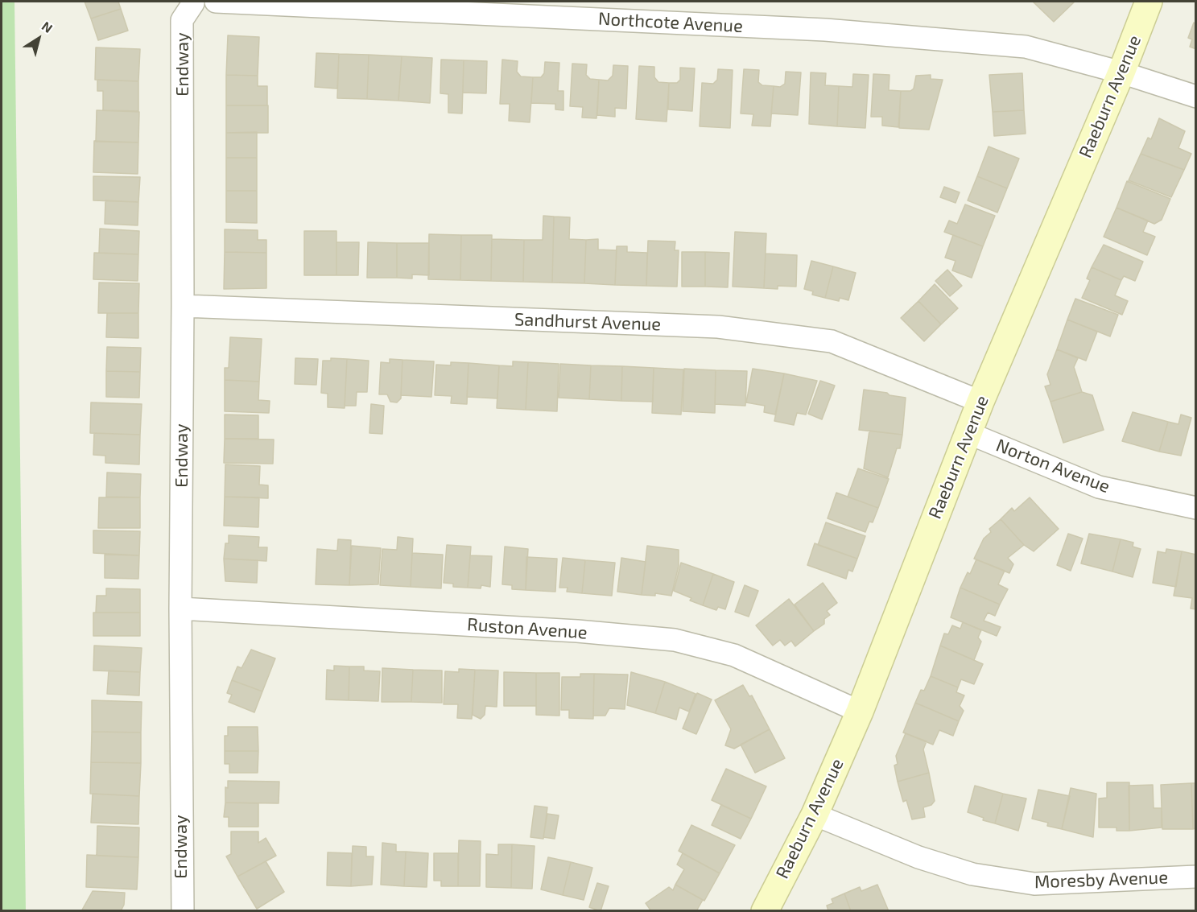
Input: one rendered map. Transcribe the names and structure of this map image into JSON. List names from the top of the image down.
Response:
{
  "streets": {
    "street": [
      "Northcote Avenue",
      "Endway",
      "Raeburn Avenue",
      "Sandhurst Avenue",
      "Norton Avenue",
      "Ruston Avenue",
      "Moresby Avenue"
    ]
  },
  "crossings": [
    ["Northcote Avenue", "Raeburn Avenue"],
    ["Endway", "Sandhurst Avenue"],
    ["Endway", "Ruston Avenue"],
    ["Raeburn Avenue", "Sandhurst Avenue"],
    ["Raeburn Avenue", "Norton Avenue"],
    ["Raeburn Avenue", "Ruston Avenue"],
    ["Raeburn Avenue", "Moresby Avenue"]
  ],
  "north": "top right"
}
